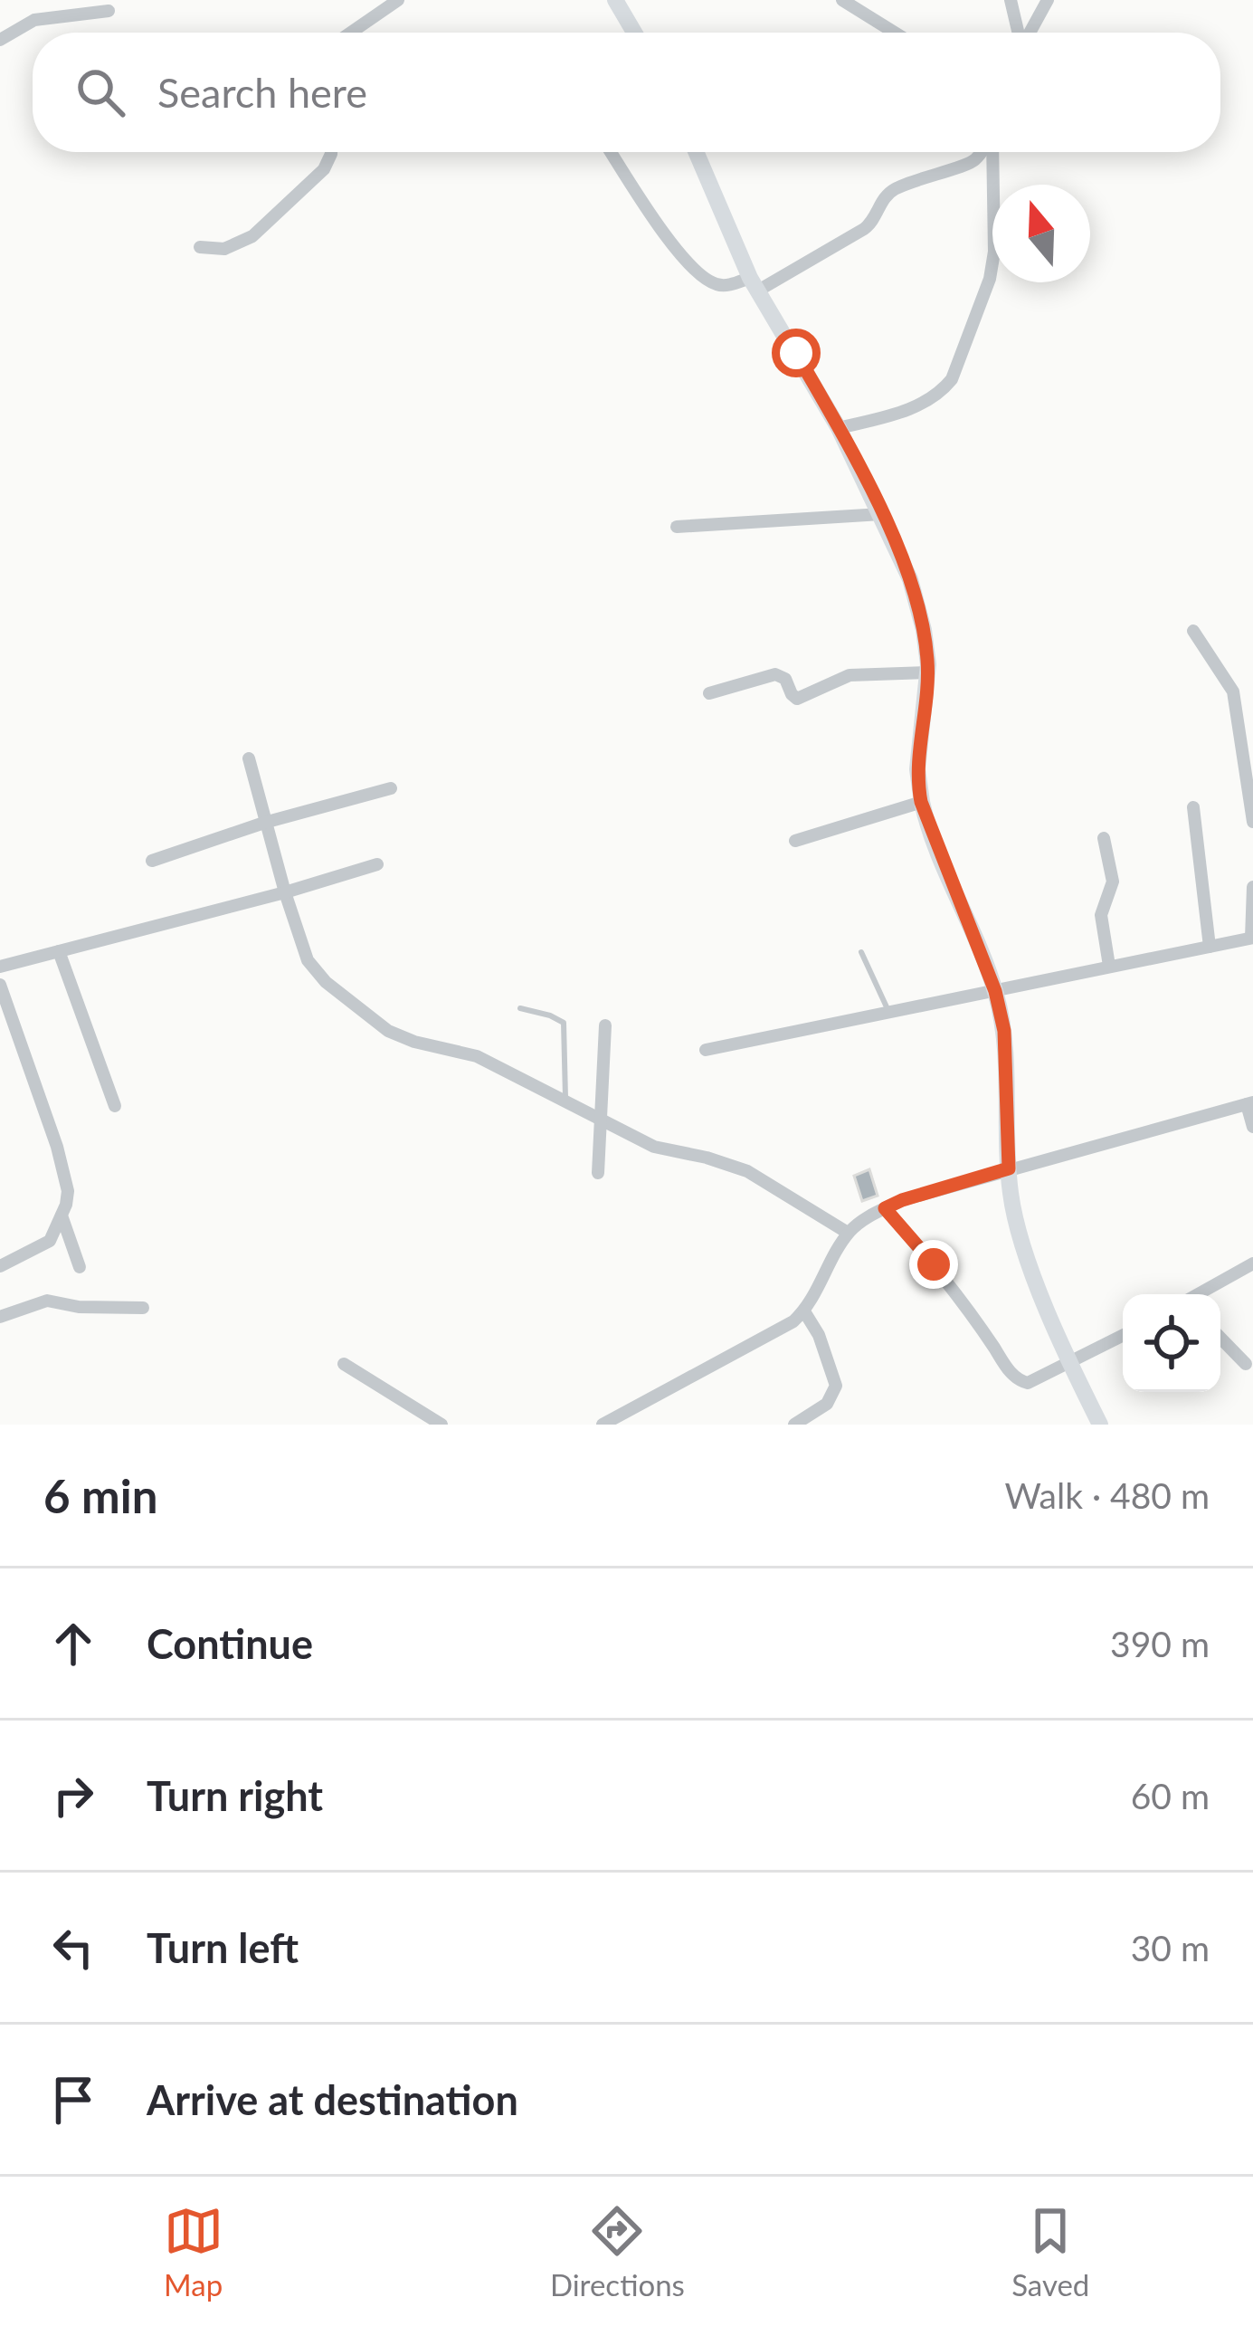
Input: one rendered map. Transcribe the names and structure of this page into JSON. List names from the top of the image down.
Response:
{
  "north": "top",
  "page": {
    "search": "Search here",
    "heading": ["6 min", "Walk · 480 m"],
    "list": [
      ["Continue", "390 m"],
      ["Turn right", "60 m"],
      ["Turn left", "30 m"],
      "Arrive at destination"
    ],
    "nav": ["Map", "Directions", "Saved"]
  }
}
